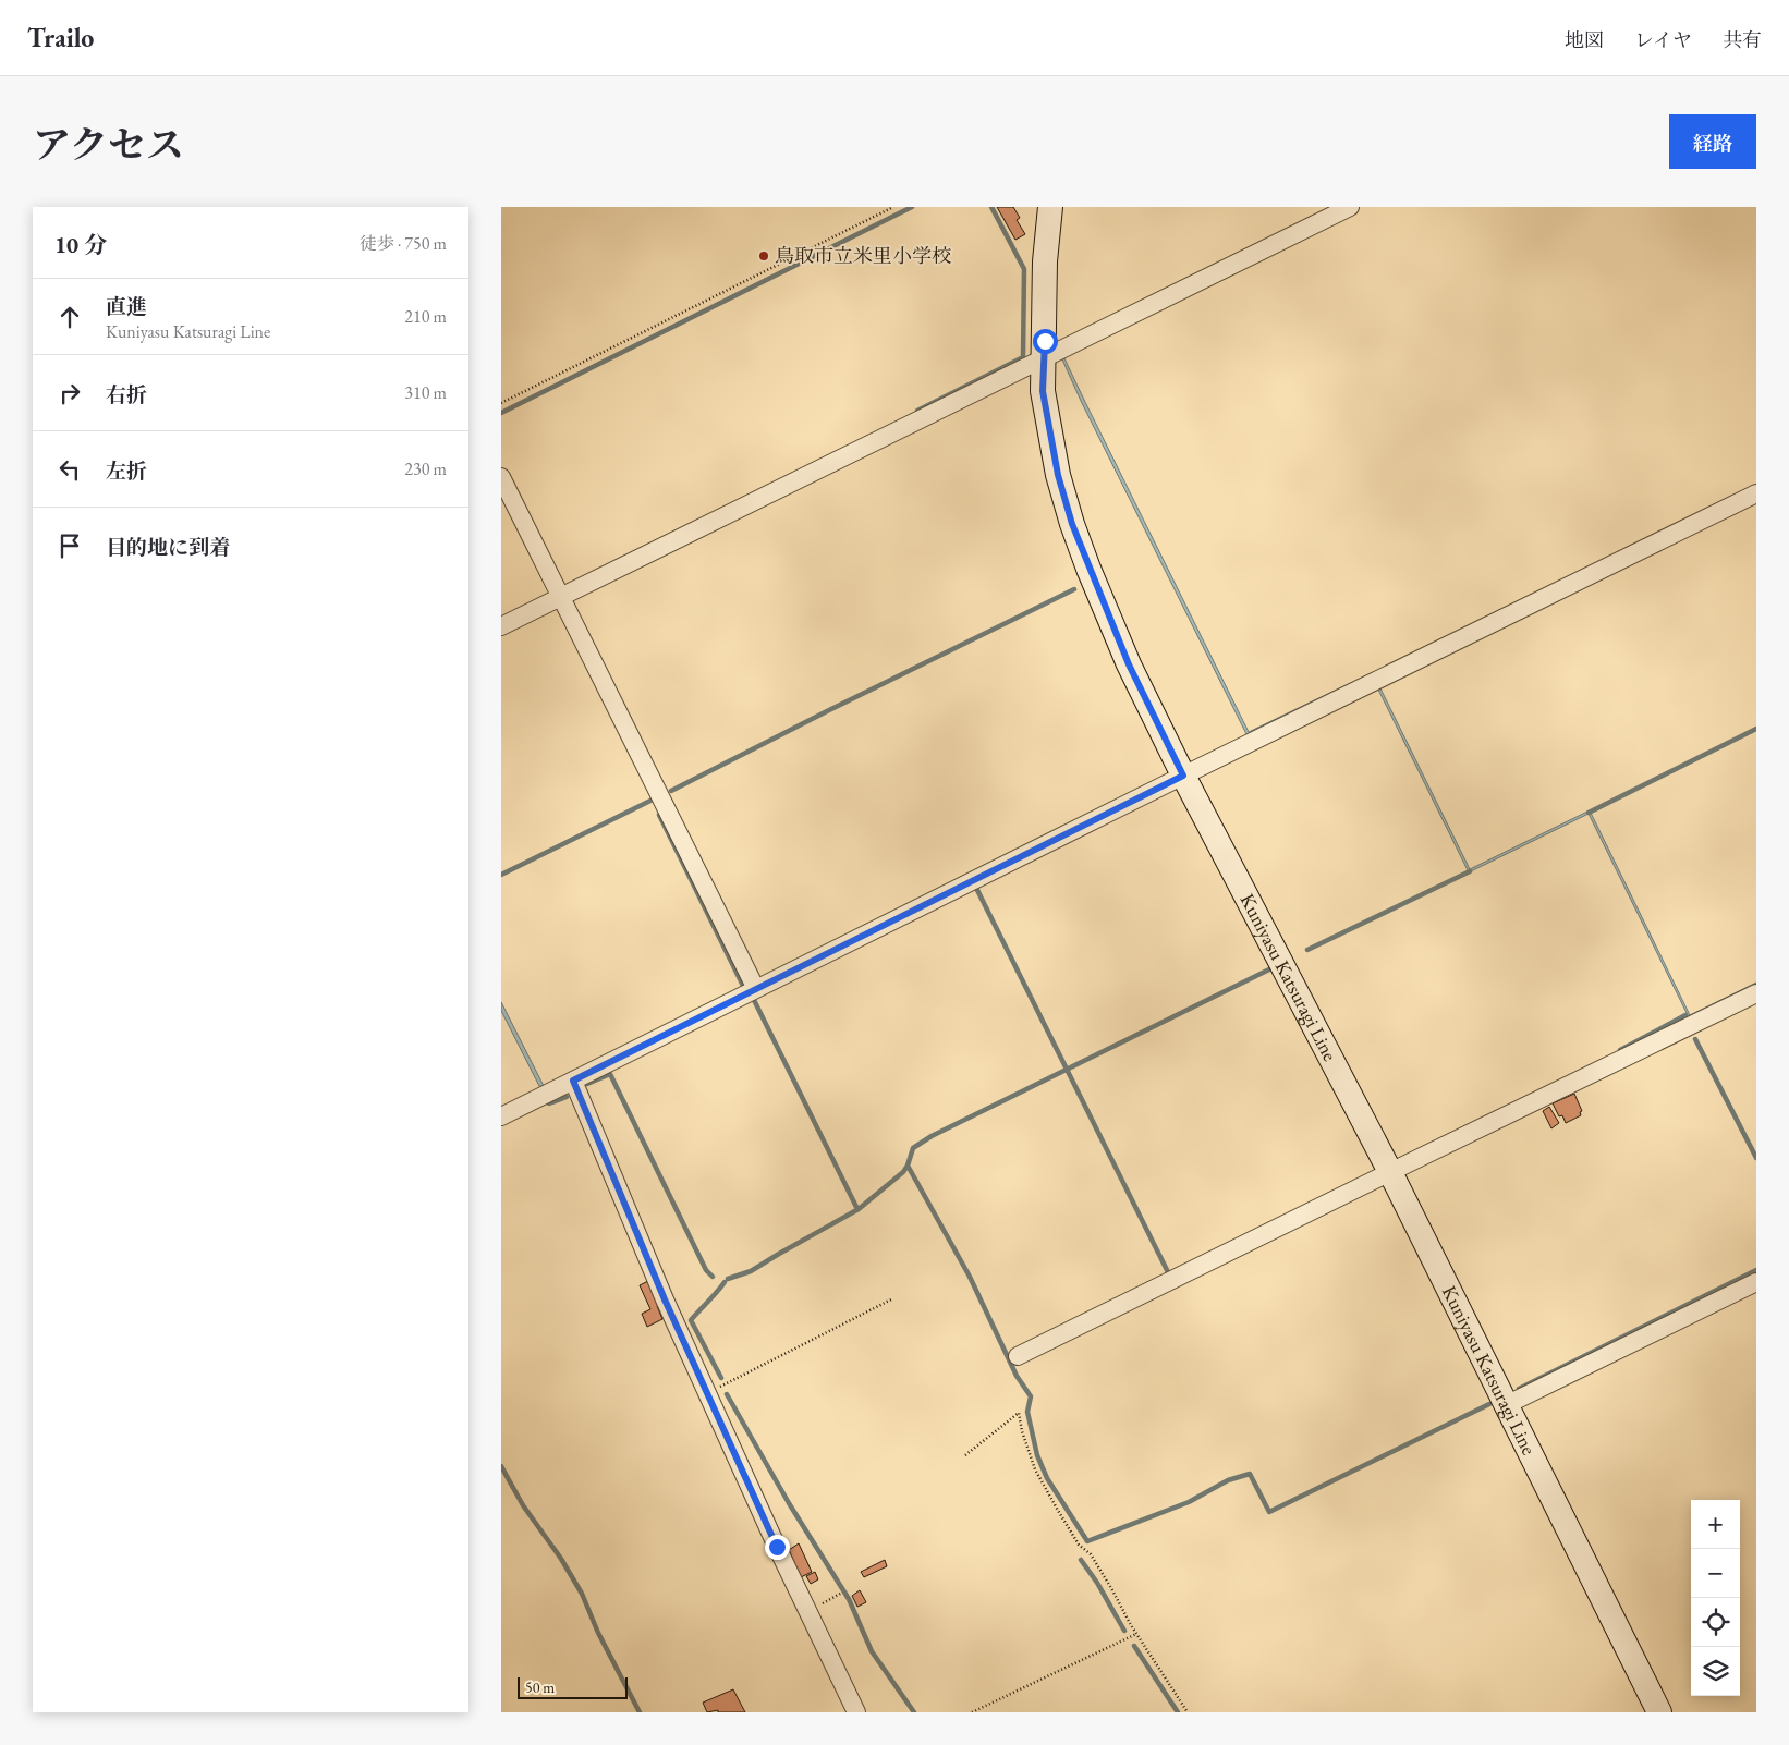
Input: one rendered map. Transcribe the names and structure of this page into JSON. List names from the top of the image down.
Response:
{
  "streets": {
    "main road": ["Kuniyasu Katsuragi Line"]
  },
  "places": ["鳥取市立米里小学校"],
  "scale_bar": "50 m",
  "page": {
    "header": "Trailo",
    "nav": ["地図", "レイヤ", "共有"],
    "title": "アクセス",
    "buttons": "経路",
    "heading": ["10 分", "徒歩 · 750 m"],
    "list": [
      ["直進", "Kuniyasu Katsuragi Line", "210 m"],
      ["右折", "310 m"],
      ["左折", "230 m"],
      "目的地に到着"
    ],
    "map_buttons": ["+", "−"],
    "scale": "50 m"
  }
}
